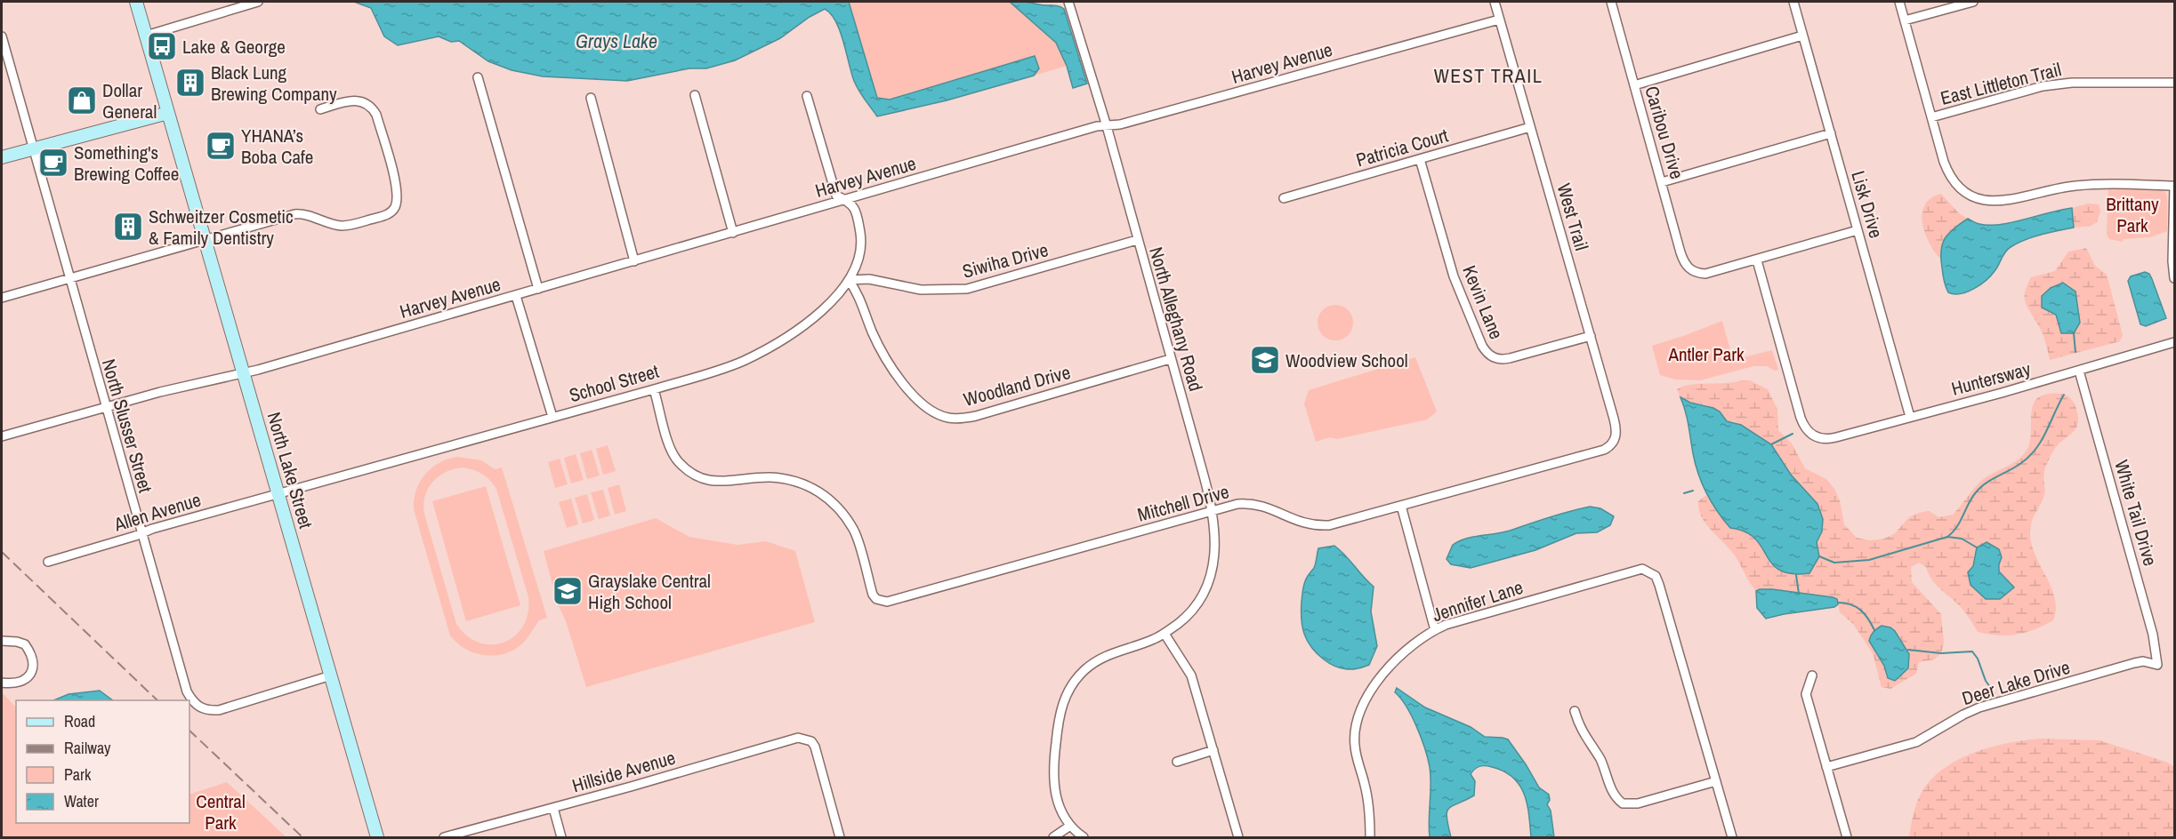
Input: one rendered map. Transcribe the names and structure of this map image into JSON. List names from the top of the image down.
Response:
{
  "streets": {
    "street": [
      "Harvey Avenue",
      "East Littleton Trail",
      "Caribou Drive",
      "Patricia Court",
      "Lisk Drive",
      "West Trail",
      "Siwiha Drive",
      "Kevin Lane",
      "North Alleghany Road",
      "Huntersway",
      "School Street",
      "Woodland Drive",
      "North Slusser Street",
      "North Lake Street",
      "Mitchell Drive",
      "Allen Avenue",
      "White Tail Drive",
      "Jennifer Lane",
      "Deer Lake Drive",
      "Hillside Avenue"
    ]
  },
  "crossings": [
    ["Harvey Avenue", "West Trail"],
    ["Harvey Avenue", "North Alleghany Road"],
    ["Harvey Avenue", "School Street"],
    ["Harvey Avenue", "North Slusser Street"],
    ["Harvey Avenue", "North Lake Street"],
    ["Caribou Drive", "Huntersway"],
    ["Patricia Court", "West Trail"],
    ["Patricia Court", "Kevin Lane"],
    ["Lisk Drive", "Huntersway"],
    ["West Trail", "Kevin Lane"],
    ["West Trail", "Mitchell Drive"],
    ["Siwiha Drive", "North Alleghany Road"],
    ["Siwiha Drive", "School Street"],
    ["Siwiha Drive", "Woodland Drive"],
    ["North Alleghany Road", "Woodland Drive"],
    ["North Alleghany Road", "Mitchell Drive"],
    ["Huntersway", "White Tail Drive"],
    ["School Street", "Woodland Drive"],
    ["School Street", "North Lake Street"],
    ["School Street", "Mitchell Drive"],
    ["School Street", "Allen Avenue"],
    ["North Slusser Street", "North Lake Street"],
    ["North Slusser Street", "Allen Avenue"],
    ["North Lake Street", "Allen Avenue"],
    ["White Tail Drive", "Deer Lake Drive"]
  ],
  "districts": ["WEST TRAIL"],
  "water": ["Grays Lake"],
  "parks": ["Brittany Park", "Antler Park", "Central Park"],
  "places": {
    "bus stop": ["Lake & George"],
    "building": ["Black Lung Brewing Company", "Schweitzer Cosmetic & Family Dentistry"],
    "shop": ["Dollar General"],
    "cafe": ["YHANA’s Boba Cafe", "Something's Brewing Coffee"],
    "school or university": ["Woodview School", "Grayslake Central High School"]
  },
  "legend": [
    "Road",
    "Railway",
    "Park",
    "Water"
  ]
}
